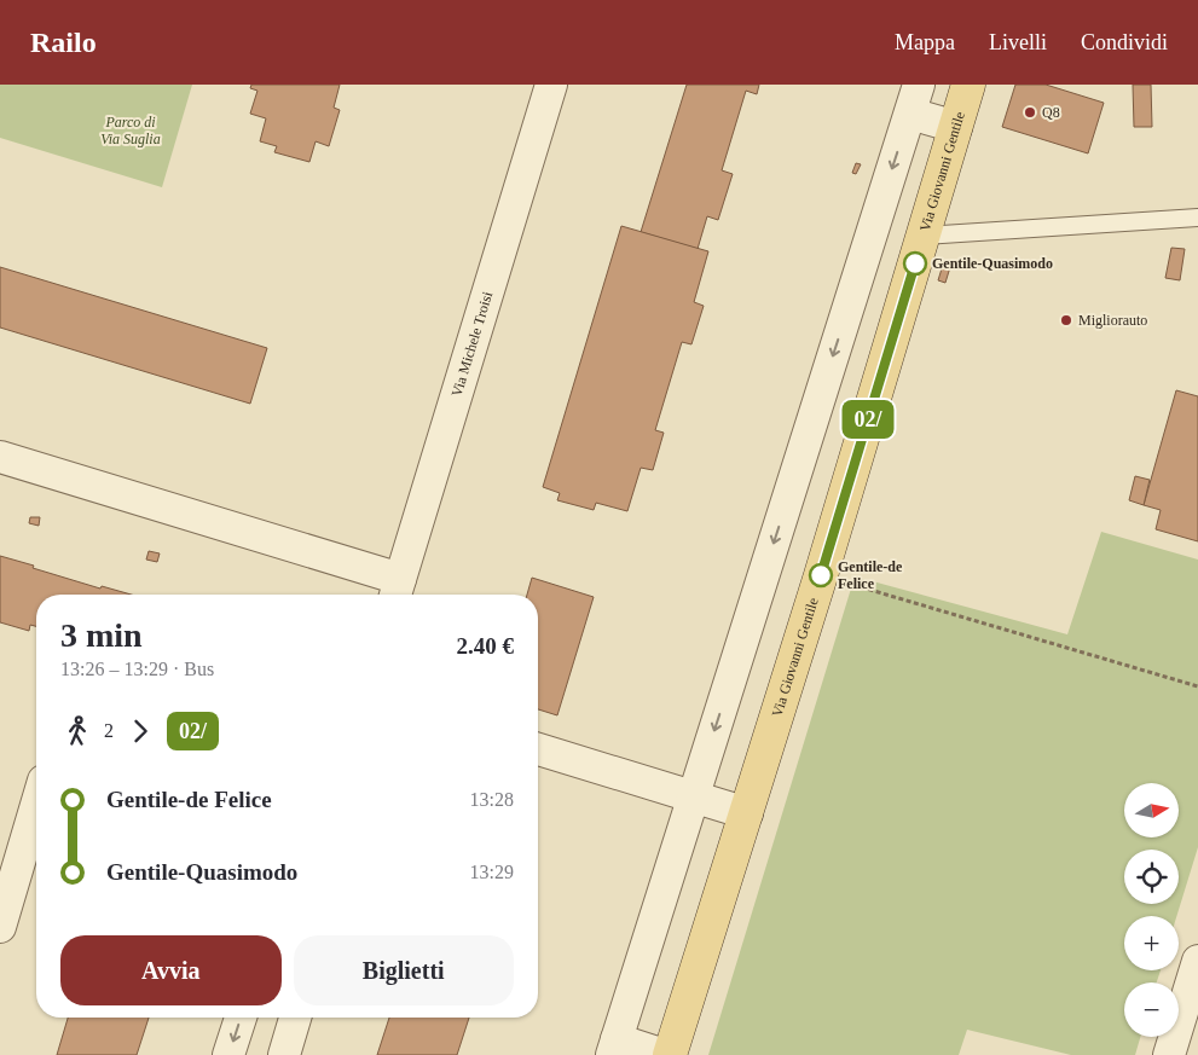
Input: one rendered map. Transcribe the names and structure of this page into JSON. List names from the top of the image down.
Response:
{
  "streets": {
    "main road": ["Via Giovanni Gentile"],
    "street": ["Via Michele Troisi"]
  },
  "parks": ["Parco di Via Suglia"],
  "places": [
    "Q8",
    "Gentile-Quasimodo",
    "Migliorauto",
    "Gentile-de Felice"
  ],
  "lines": ["bus line 02/"],
  "north": "right",
  "page": {
    "header": "Railo",
    "nav": ["Mappa", "Livelli", "Condividi"],
    "on_map": "02/",
    "heading": ["3 min", "13:26 – 13:29 · Bus", "2.40 €"],
    "legs": ["2", "02/"],
    "list": [
      {
        "name": "Gentile-de Felice",
        "value": "13:28"
      },
      {
        "name": "Gentile-Quasimodo",
        "value": "13:29"
      }
    ],
    "map_buttons": ["+", "−"],
    "buttons": ["Avvia", "Biglietti"]
  }
}
